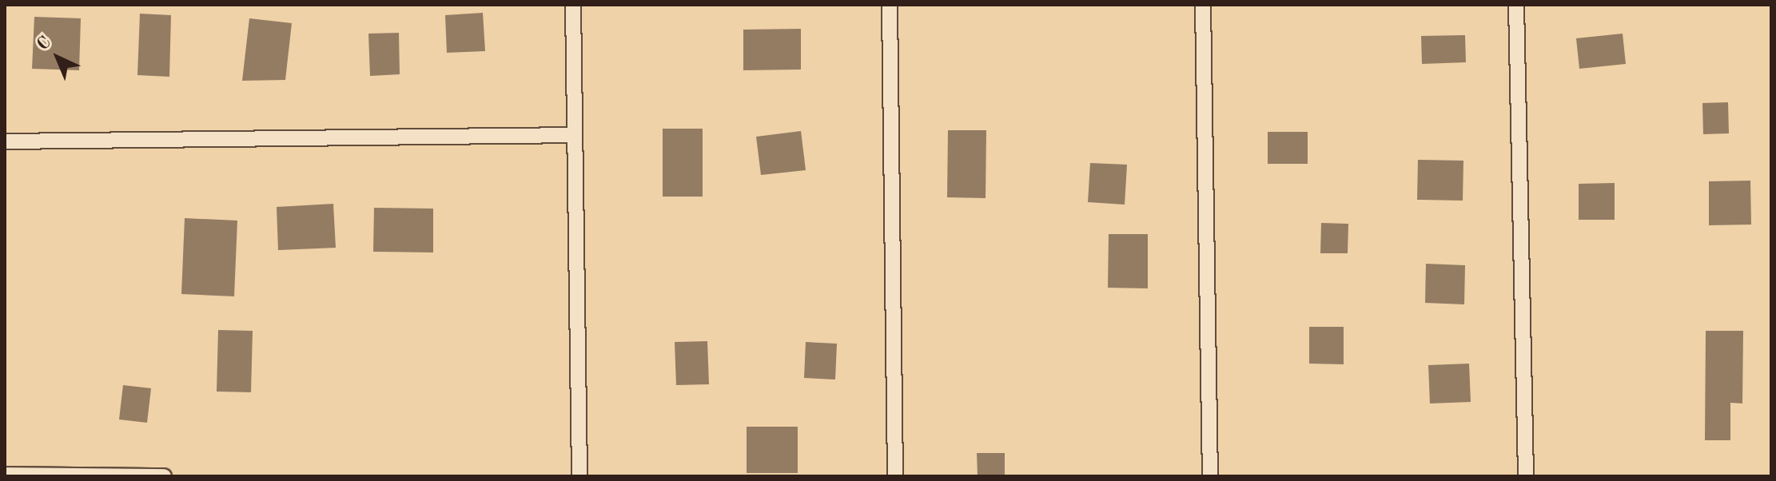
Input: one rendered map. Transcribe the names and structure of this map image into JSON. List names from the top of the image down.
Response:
{
  "north": "top left"
}
